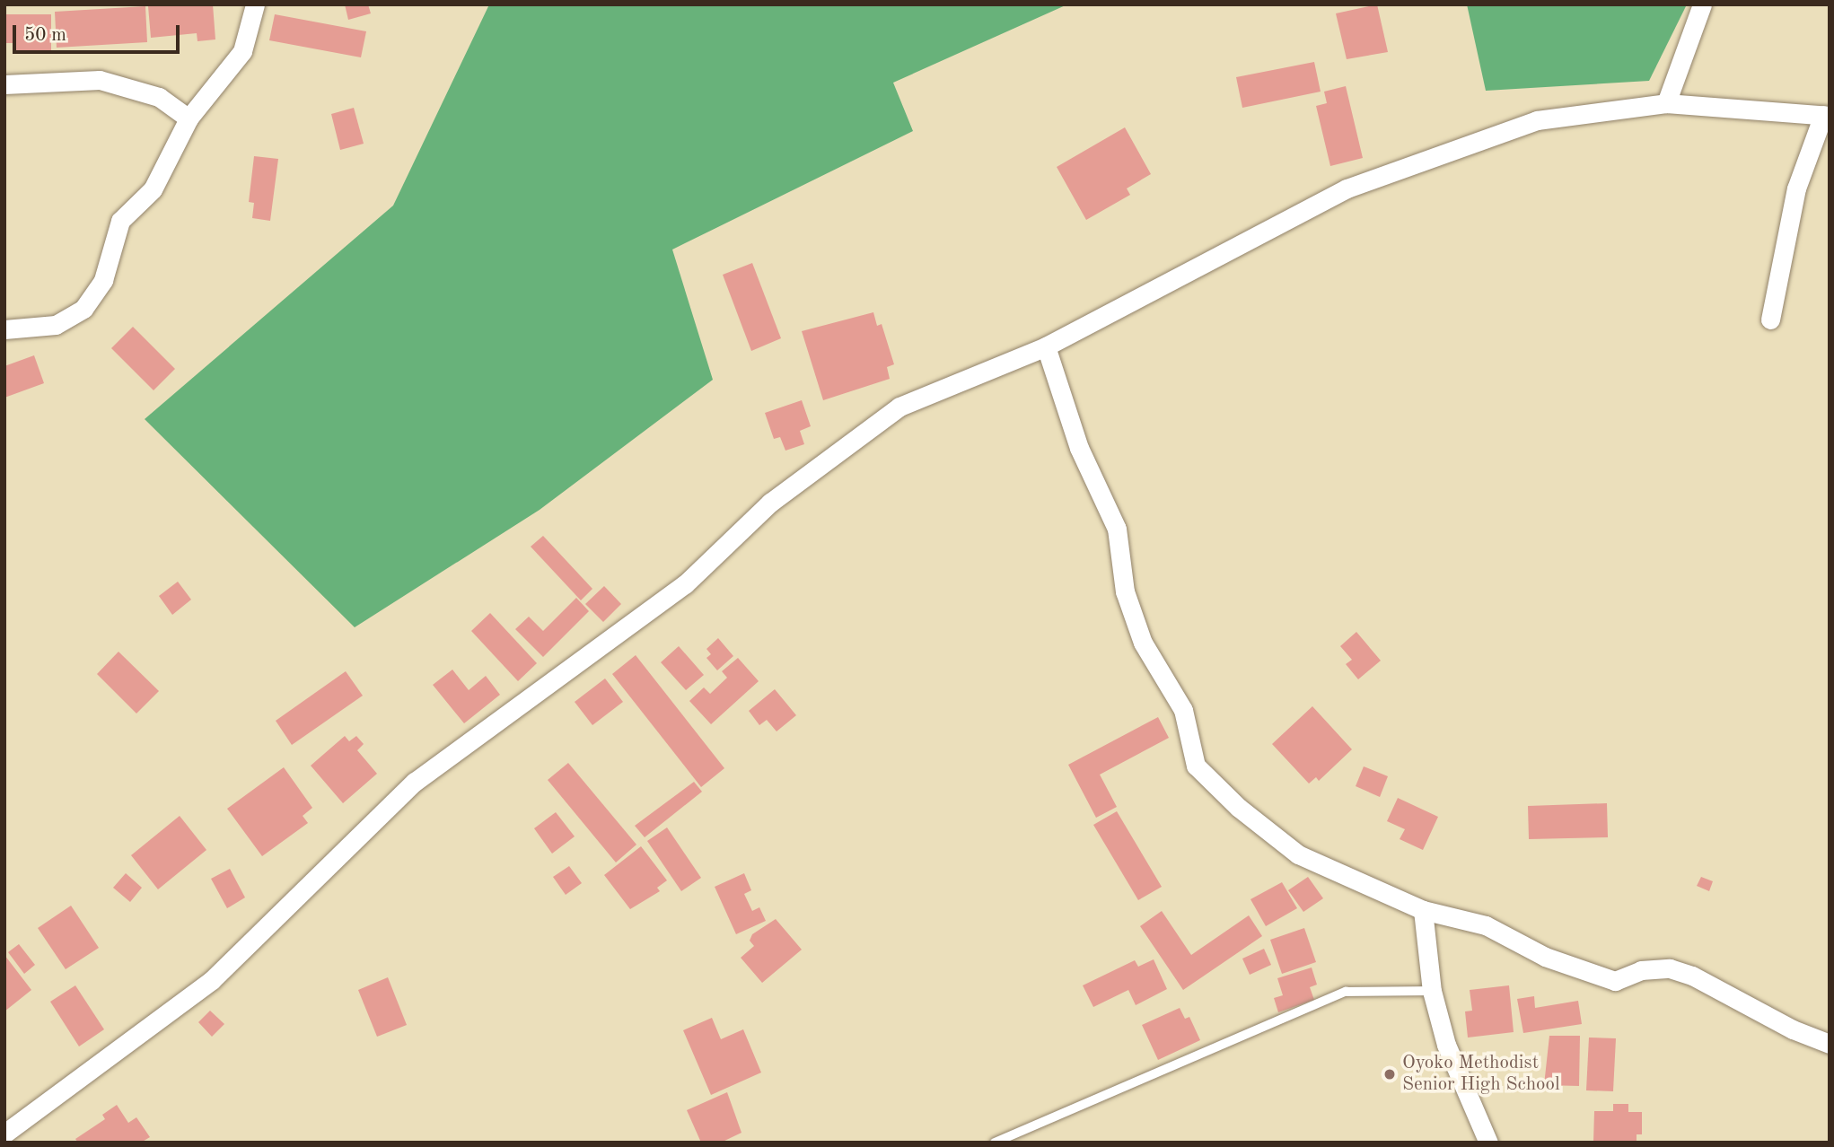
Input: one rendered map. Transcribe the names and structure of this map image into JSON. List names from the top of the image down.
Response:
{
  "places": ["Oyoko Methodist Senior High School"],
  "scale_bar": "50 m"
}
